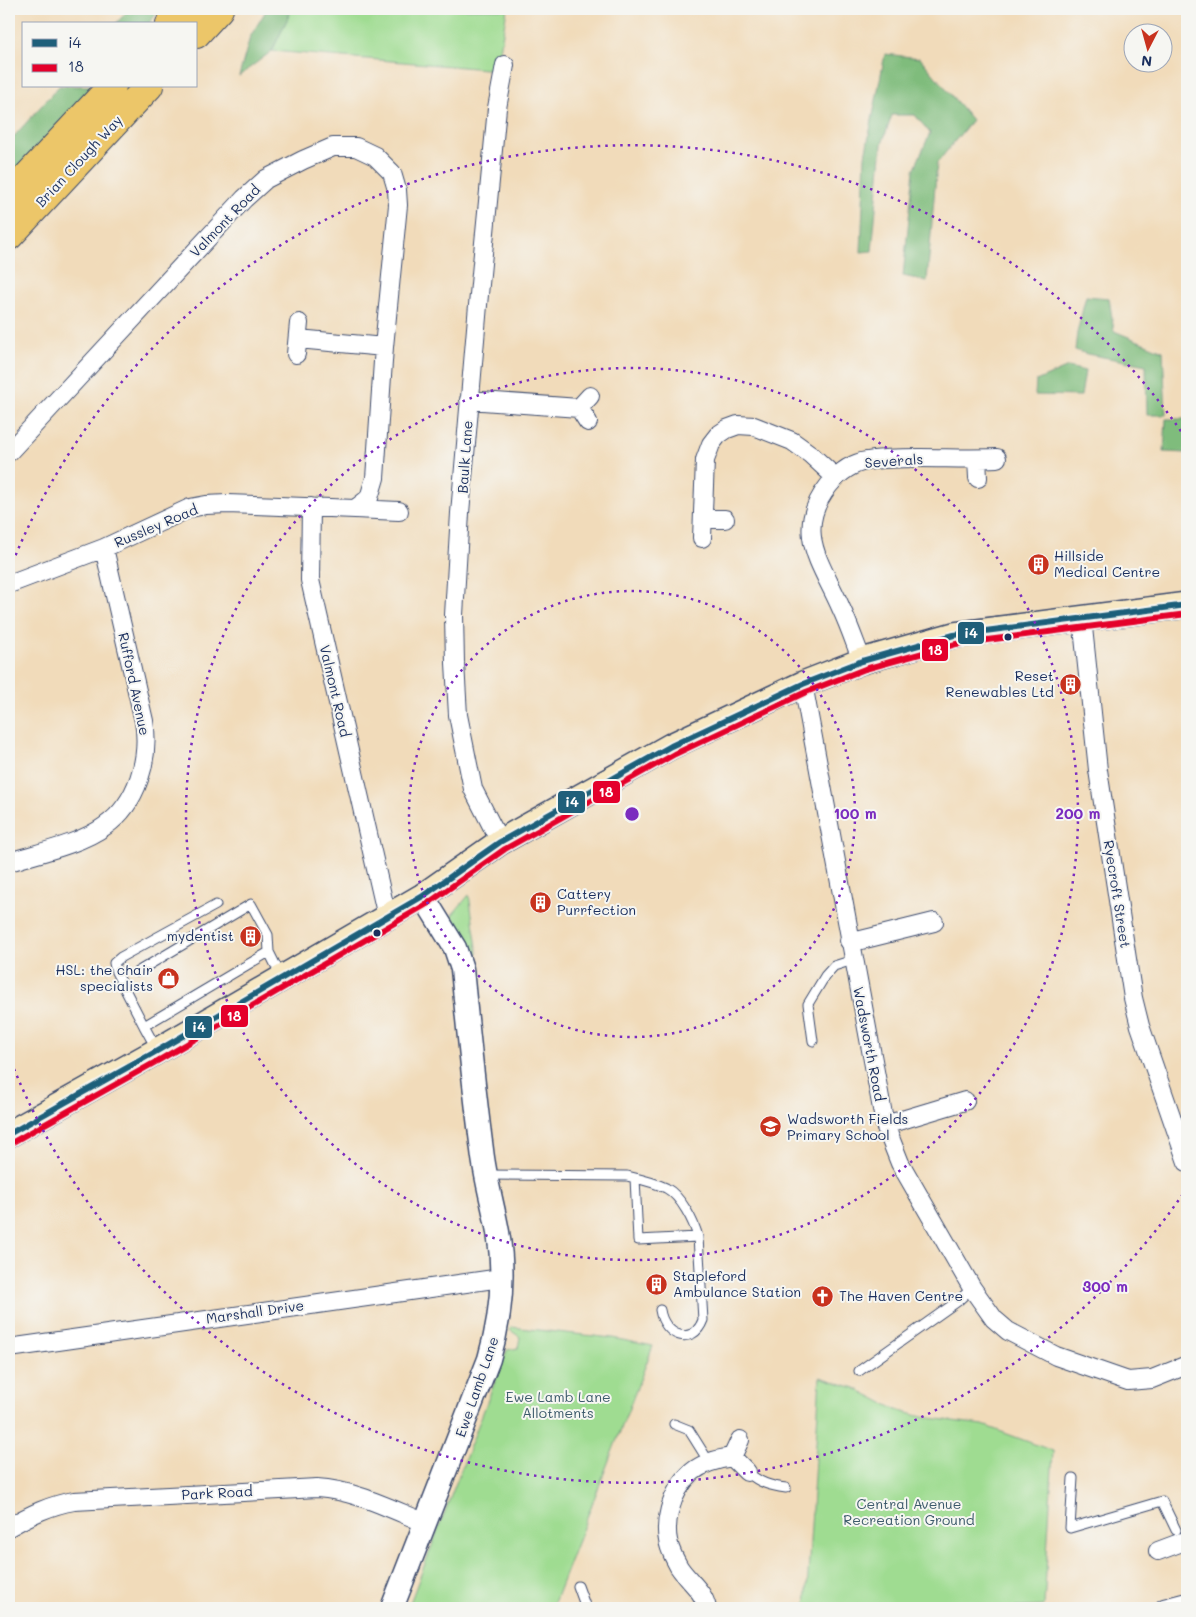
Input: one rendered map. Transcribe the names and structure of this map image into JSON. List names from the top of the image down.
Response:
{
  "streets": {
    "highway": ["Brian Clough Way"],
    "street": [
      "Valmont Road",
      "Baulk Lane",
      "Severals",
      "Russley Road",
      "Rufford Avenue",
      "Ryecroft Street",
      "Wadsworth Road",
      "Marshall Drive",
      "Ewe Lamb Lane",
      "Park Road"
    ]
  },
  "crossings": [
    ["Valmont Road", "Russley Road"],
    ["Russley Road", "Rufford Avenue"],
    ["Marshall Drive", "Ewe Lamb Lane"],
    ["Ewe Lamb Lane", "Park Road"]
  ],
  "parks": ["Ewe Lamb Lane Allotments", "Central Avenue Recreation Ground"],
  "places": {
    "building": [
      "Hillside Medical Centre",
      "Reset Renewables Ltd",
      "Cattery Purrfection",
      "mydentist",
      "Stapleford Ambulance Station"
    ],
    "shop": ["HSL: the chair specialists"],
    "school or university": ["Wadsworth Fields Primary School"],
    "church": ["The Haven Centre"]
  },
  "lines": ["transit line i4", "transit line 18"],
  "legend": ["i4", "18"],
  "north": "bottom",
  "rings": ["100 m", "200 m", "300 m"]
}
